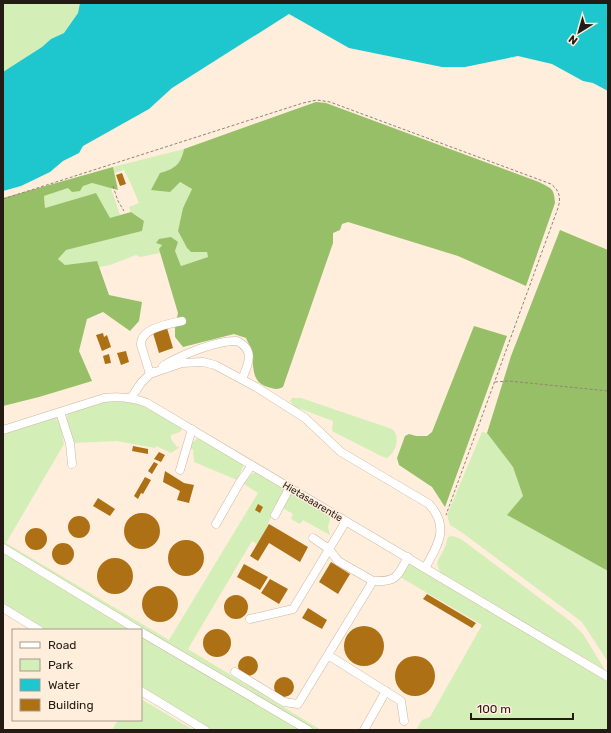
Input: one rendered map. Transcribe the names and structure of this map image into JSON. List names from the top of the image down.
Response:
{
  "streets": {
    "street": ["Hietasaarentie"]
  },
  "legend": [
    "Road",
    "Park",
    "Water",
    "Building"
  ],
  "scale_bar": "100 m",
  "north": "bottom left"
}
